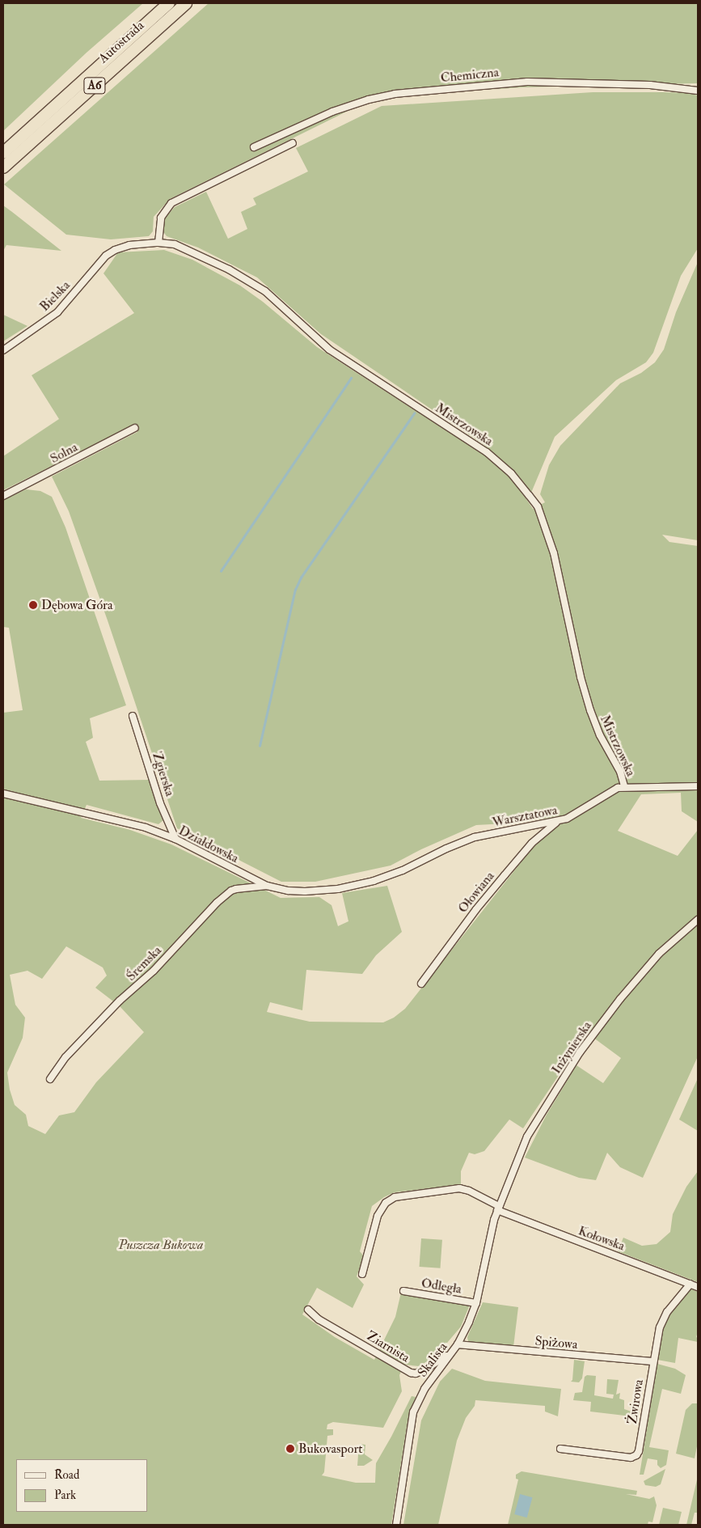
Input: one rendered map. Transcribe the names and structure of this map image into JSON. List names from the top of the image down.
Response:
{
  "streets": {
    "highway": ["Autostrada", "A6"],
    "street": [
      "Chemiczna",
      "Bielska",
      "Mistrzowska",
      "Solna",
      "Zgierska",
      "Warsztatowa",
      "Działdowska",
      "Ołowiana",
      "Śremska",
      "Inżynierska",
      "Kołowska",
      "Odległa",
      "Spiżowa",
      "Ziarnista",
      "Skalista",
      "Żwirowa"
    ]
  },
  "crossings": [
    ["Bielska", "Mistrzowska"],
    ["Mistrzowska", "Warsztatowa"],
    ["Zgierska", "Działdowska"],
    ["Warsztatowa", "Działdowska"],
    ["Warsztatowa", "Ołowiana"],
    ["Działdowska", "Śremska"],
    ["Inżynierska", "Kołowska"],
    ["Inżynierska", "Skalista"],
    ["Kołowska", "Skalista"],
    ["Kołowska", "Żwirowa"],
    ["Odległa", "Skalista"],
    ["Spiżowa", "Ziarnista"],
    ["Spiżowa", "Skalista"],
    ["Spiżowa", "Żwirowa"],
    ["Ziarnista", "Skalista"]
  ],
  "parks": ["Puszcza Bukowa"],
  "places": ["Dębowa Góra", "Bukovasport"],
  "legend": ["Road", "Park"]
}
